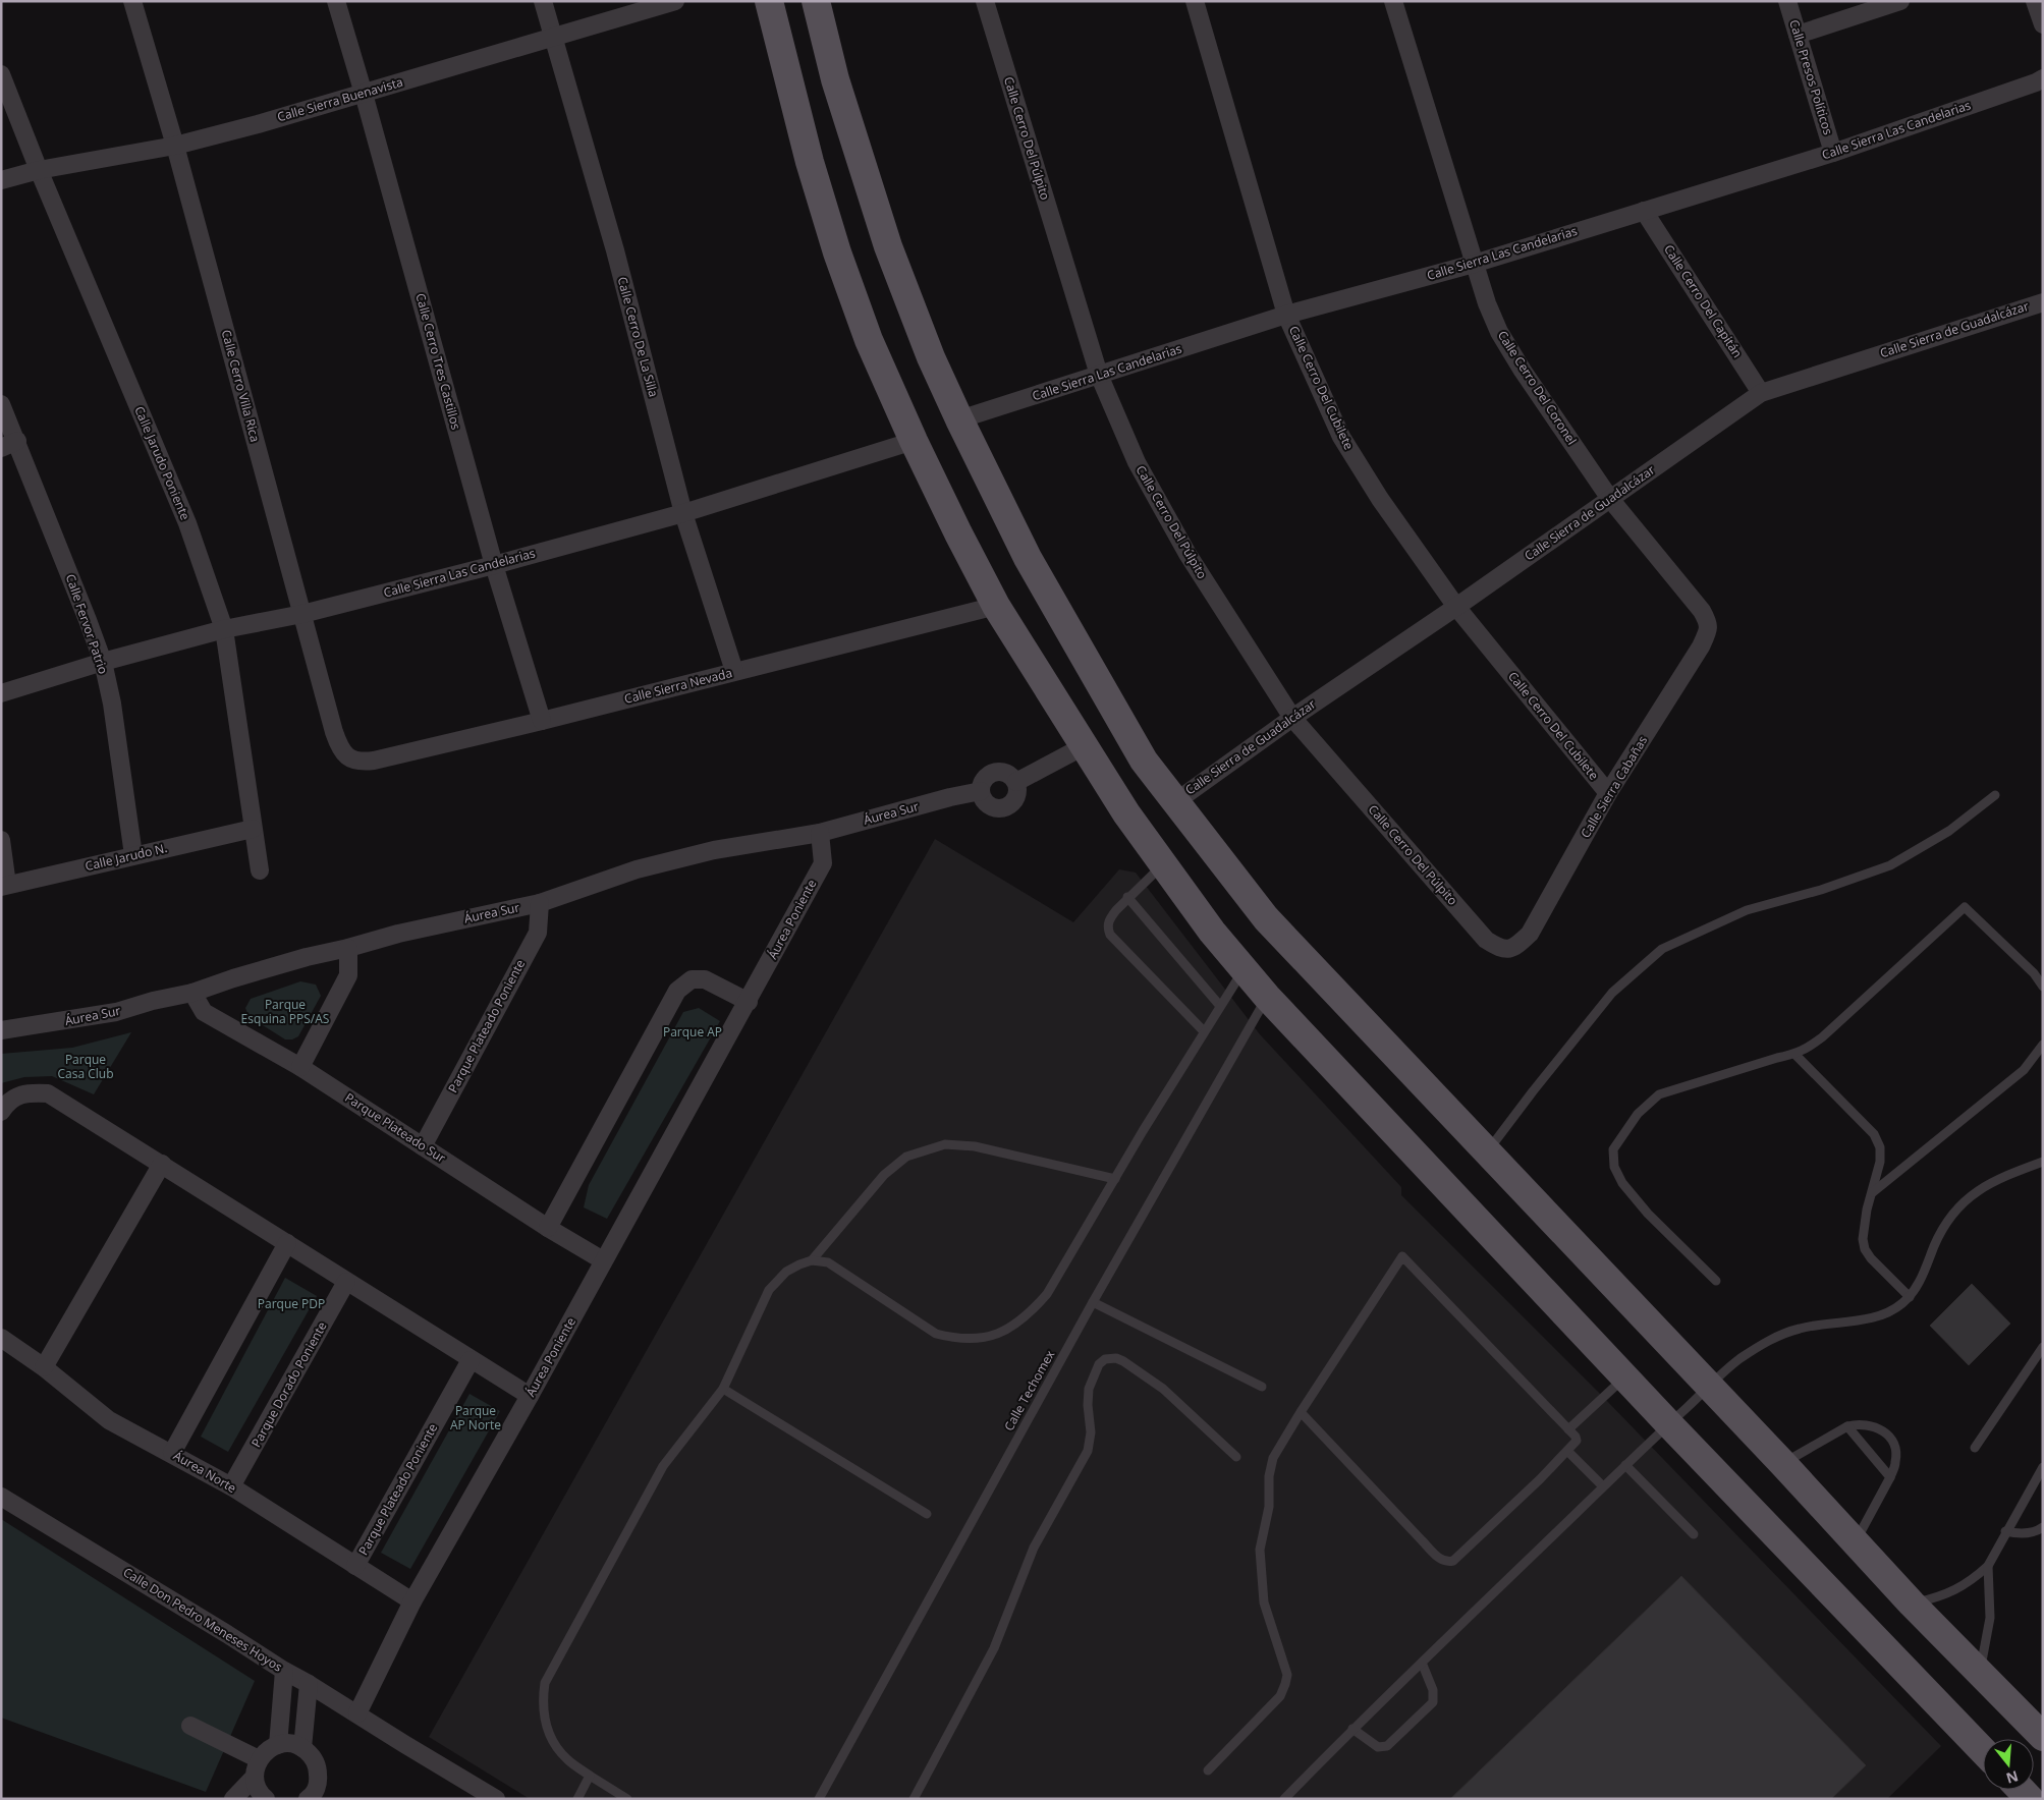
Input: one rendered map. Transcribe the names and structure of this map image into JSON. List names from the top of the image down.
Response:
{
  "streets": {
    "street": [
      "Calle Presos Políticos",
      "Calle Sierra Buenavista",
      "Calle Sierra Las Candelarias",
      "Calle Cerro Del Púlpito",
      "Calle Cerro Del Capitán",
      "Calle Sierra de Guadalcázar",
      "Calle Cerro De La Silla",
      "Calle Cerro Tres Castillos",
      "Calle Cerro Villa Rica",
      "Calle Cerro Del Cubilete",
      "Calle Cerro Del Coronel",
      "Calle Jarudo Poniente",
      "Calle Fervor Patrio",
      "Calle Sierra Nevada",
      "Calle Sierra Cabañas",
      "Áurea Sur",
      "Calle Jarudo N.",
      "Áurea Poniente",
      "Parque Plateado Poniente",
      "Parque Plateado Sur",
      "Parque Dorado Poniente",
      "Áurea Norte",
      "Calle Don Pedro Meneses Hoyos"
    ],
    "lane": ["Calle Techomex"]
  },
  "crossings": [
    ["Calle Presos Políticos", "Calle Sierra Las Candelarias"],
    ["Calle Sierra Buenavista", "Calle Cerro De La Silla"],
    ["Calle Sierra Buenavista", "Calle Cerro Tres Castillos"],
    ["Calle Sierra Buenavista", "Calle Cerro Villa Rica"],
    ["Calle Sierra Buenavista", "Calle Jarudo Poniente"],
    ["Calle Sierra Las Candelarias", "Calle Cerro Del Púlpito"],
    ["Calle Sierra Las Candelarias", "Calle Cerro Del Capitán"],
    ["Calle Sierra Las Candelarias", "Calle Cerro De La Silla"],
    ["Calle Sierra Las Candelarias", "Calle Cerro Tres Castillos"],
    ["Calle Sierra Las Candelarias", "Calle Cerro Villa Rica"],
    ["Calle Sierra Las Candelarias", "Calle Cerro Del Cubilete"],
    ["Calle Sierra Las Candelarias", "Calle Cerro Del Coronel"],
    ["Calle Sierra Las Candelarias", "Calle Jarudo Poniente"],
    ["Calle Sierra Las Candelarias", "Calle Fervor Patrio"],
    ["Calle Cerro Del Púlpito", "Calle Sierra de Guadalcázar"],
    ["Calle Cerro Del Púlpito", "Calle Sierra Cabañas"],
    ["Calle Cerro Del Capitán", "Calle Sierra de Guadalcázar"],
    ["Calle Sierra de Guadalcázar", "Calle Cerro Del Cubilete"],
    ["Calle Sierra de Guadalcázar", "Calle Cerro Del Coronel"],
    ["Calle Cerro De La Silla", "Calle Sierra Nevada"],
    ["Calle Cerro Tres Castillos", "Calle Sierra Nevada"],
    ["Calle Cerro Villa Rica", "Calle Sierra Nevada"],
    ["Calle Cerro Del Cubilete", "Calle Sierra Cabañas"],
    ["Calle Cerro Del Coronel", "Calle Sierra Cabañas"],
    ["Calle Jarudo Poniente", "Calle Jarudo N."],
    ["Calle Fervor Patrio", "Calle Jarudo N."],
    ["Áurea Sur", "Áurea Poniente"],
    ["Áurea Sur", "Parque Plateado Poniente"],
    ["Áurea Sur", "Parque Plateado Sur"],
    ["Áurea Poniente", "Parque Plateado Sur"],
    ["Áurea Poniente", "Áurea Norte"],
    ["Áurea Poniente", "Calle Don Pedro Meneses Hoyos"],
    ["Parque Plateado Poniente", "Parque Plateado Sur"],
    ["Parque Plateado Poniente", "Áurea Norte"],
    ["Parque Dorado Poniente", "Áurea Norte"]
  ],
  "parks": [
    "Parque Esquina PPS/AS",
    "Parque AP",
    "Parque Casa Club",
    "Parque PDP",
    "Parque AP Norte"
  ],
  "north": "bottom"
}
